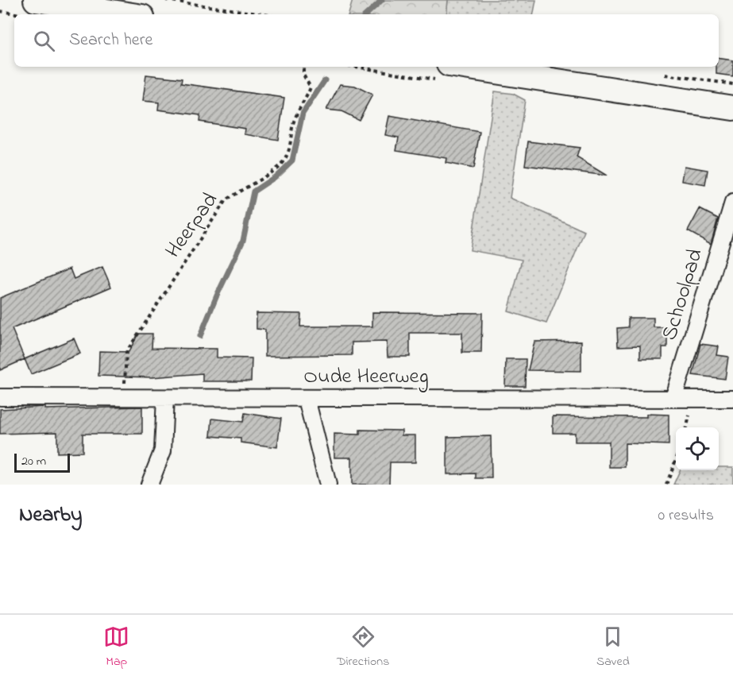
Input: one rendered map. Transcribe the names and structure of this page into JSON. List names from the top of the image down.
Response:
{
  "streets": {
    "street": ["Schoolpad", "Oude Heerweg"],
    "path": ["Heerpad"]
  },
  "crossings": [
    ["Heerpad", "Oude Heerweg"],
    ["Schoolpad", "Oude Heerweg"]
  ],
  "scale_bar": "20 m",
  "page": {
    "search": "Search here",
    "scale": "20 m",
    "heading": ["Nearby", "0 results"],
    "nav": ["Map", "Directions", "Saved"]
  }
}
